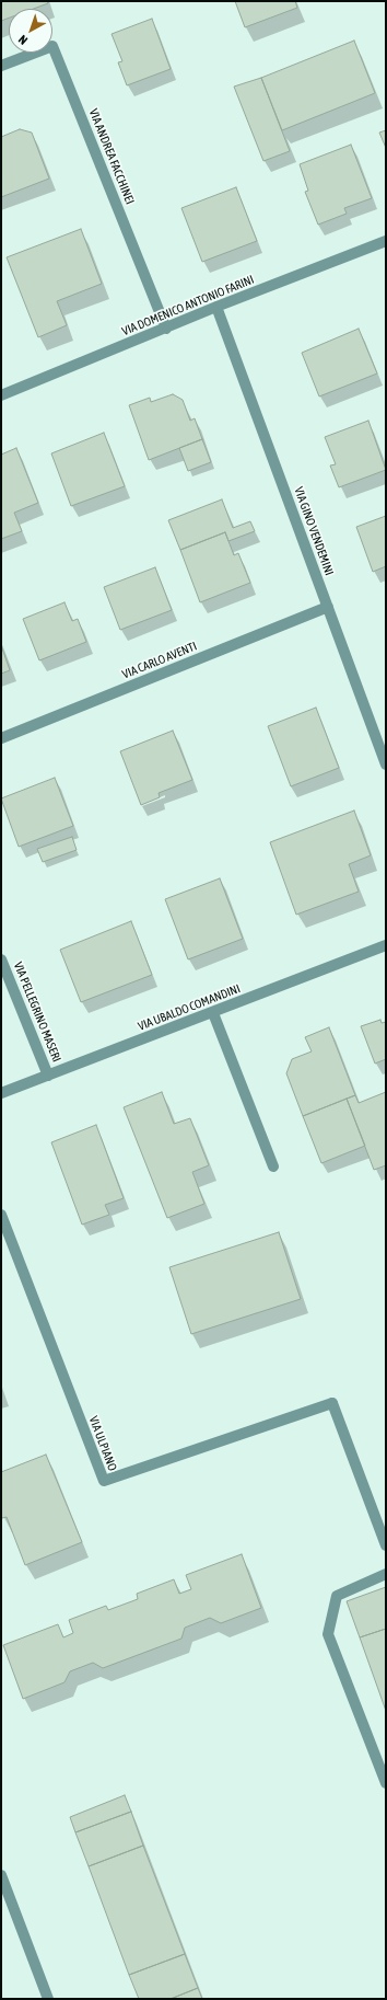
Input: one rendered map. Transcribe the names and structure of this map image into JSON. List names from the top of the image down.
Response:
{
  "streets": {
    "street": [
      "VIA ANDREA FACCHINEI",
      "VIA DOMENICO ANTONIO FARINI",
      "VIA GINO VENDEMINI",
      "VIA CARLO AVENTI",
      "VIA UBALDO COMANDINI",
      "VIA PELLEGRINO MASERI",
      "VIA ULPIANO"
    ]
  },
  "crossings": [
    ["VIA ANDREA FACCHINEI", "VIA DOMENICO ANTONIO FARINI"],
    ["VIA DOMENICO ANTONIO FARINI", "VIA GINO VENDEMINI"],
    ["VIA GINO VENDEMINI", "VIA CARLO AVENTI"],
    ["VIA UBALDO COMANDINI", "VIA PELLEGRINO MASERI"]
  ],
  "north": "bottom left"
}
